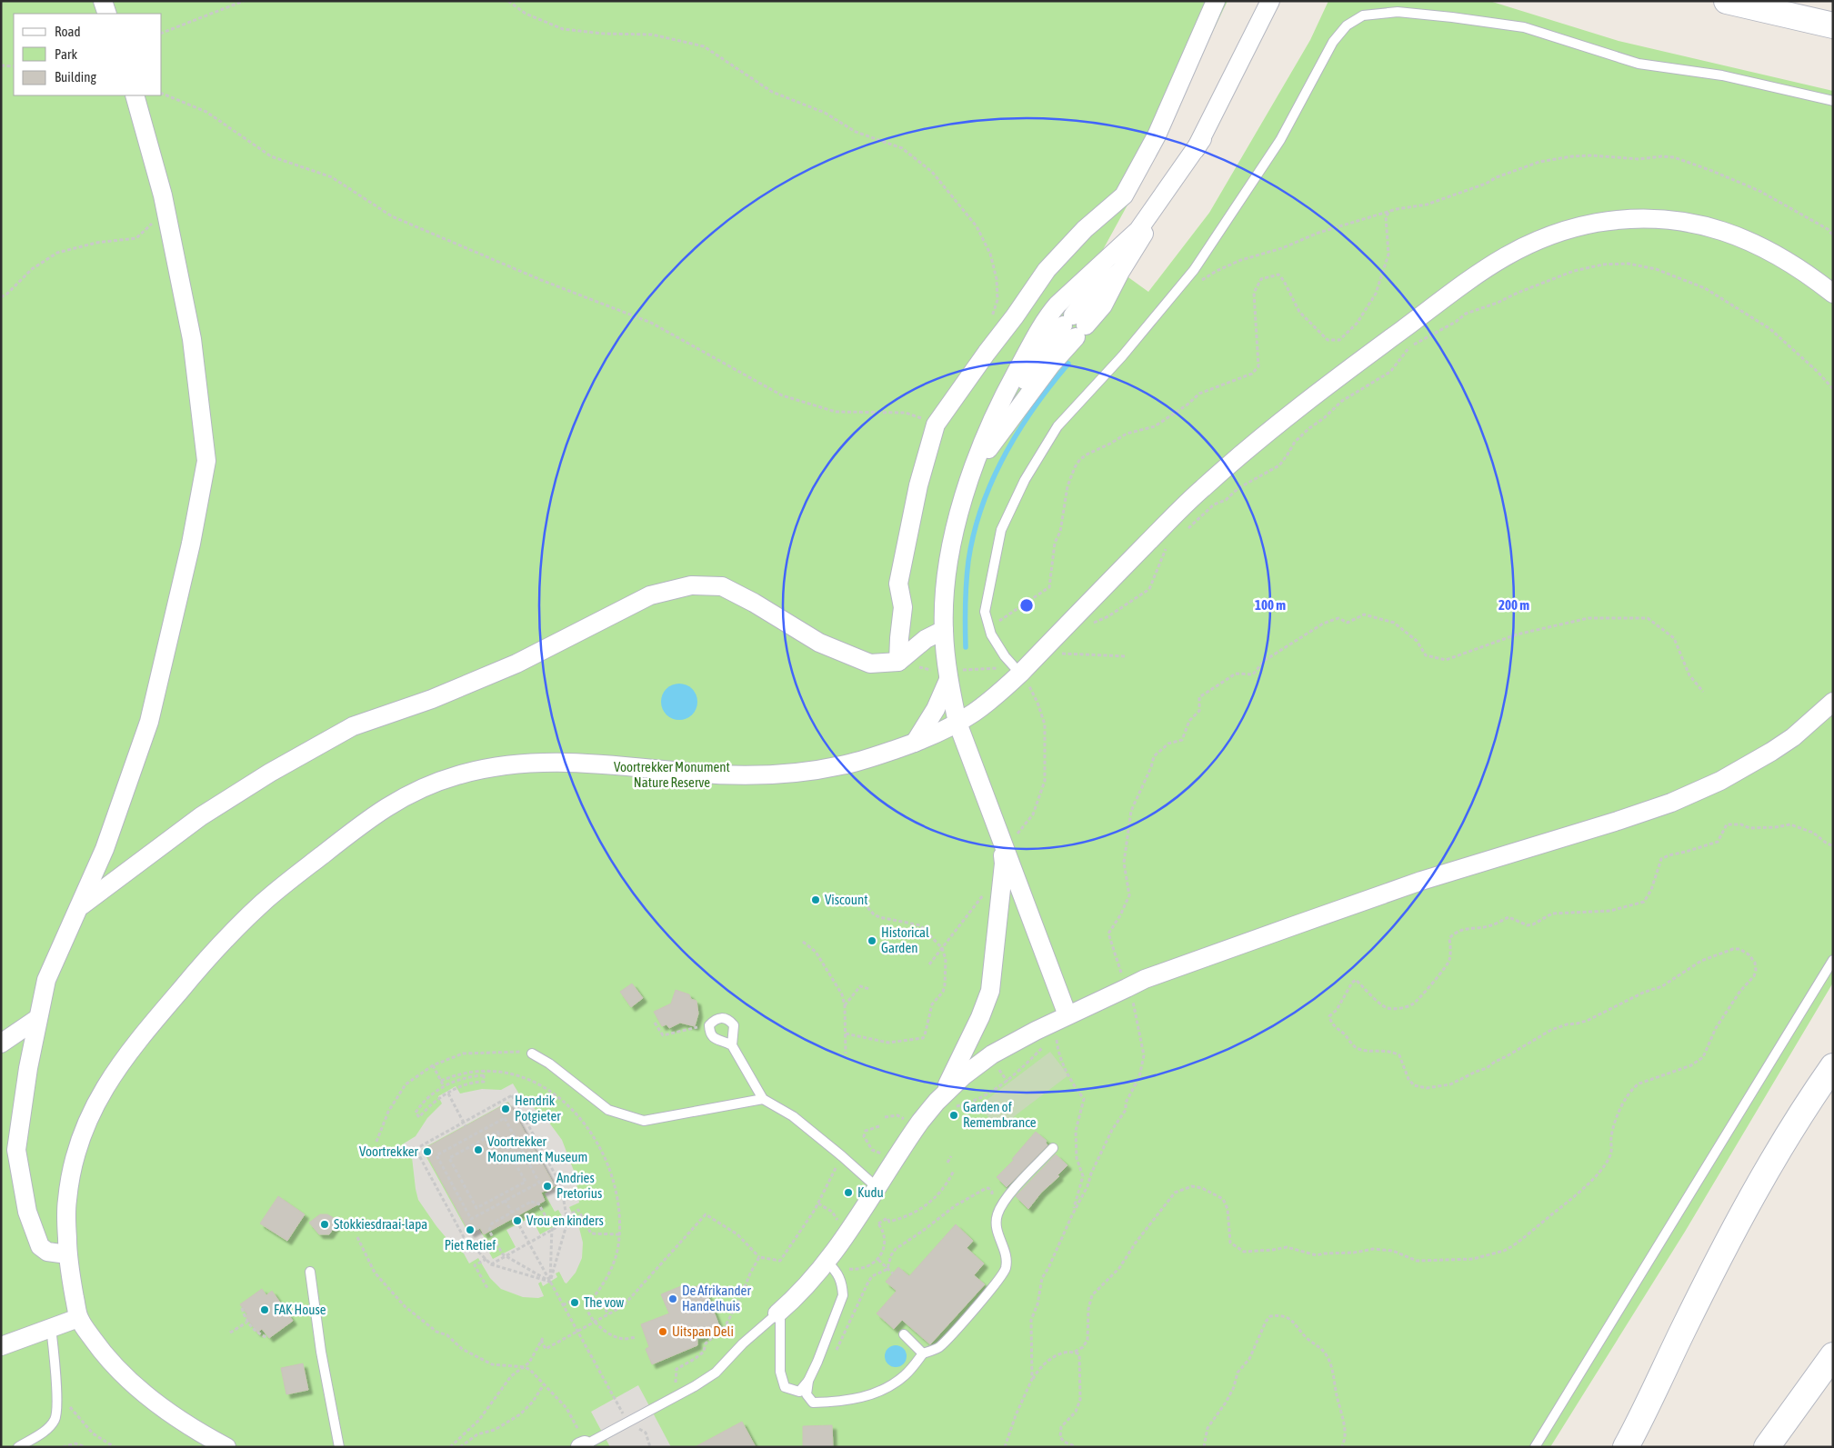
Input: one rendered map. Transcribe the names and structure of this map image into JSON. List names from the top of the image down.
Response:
{
  "parks": ["Voortrekker Monument Nature Reserve"],
  "places": [
    "Viscount",
    "Historical Garden",
    "Hendrik Potgieter",
    "Garden of Remembrance",
    "Voortrekker Monument Museum",
    "Voortrekker",
    "Andries Pretorius",
    "Kudu",
    "Vrou en kinders",
    "Stokkiesdraai-lapa",
    "Piet Retief",
    "De Afrikander Handelhuis",
    "The vow",
    "FAK House",
    "Uitspan Deli"
  ],
  "legend": ["Road", "Park", "Building"],
  "rings": ["100 m", "200 m"]
}
